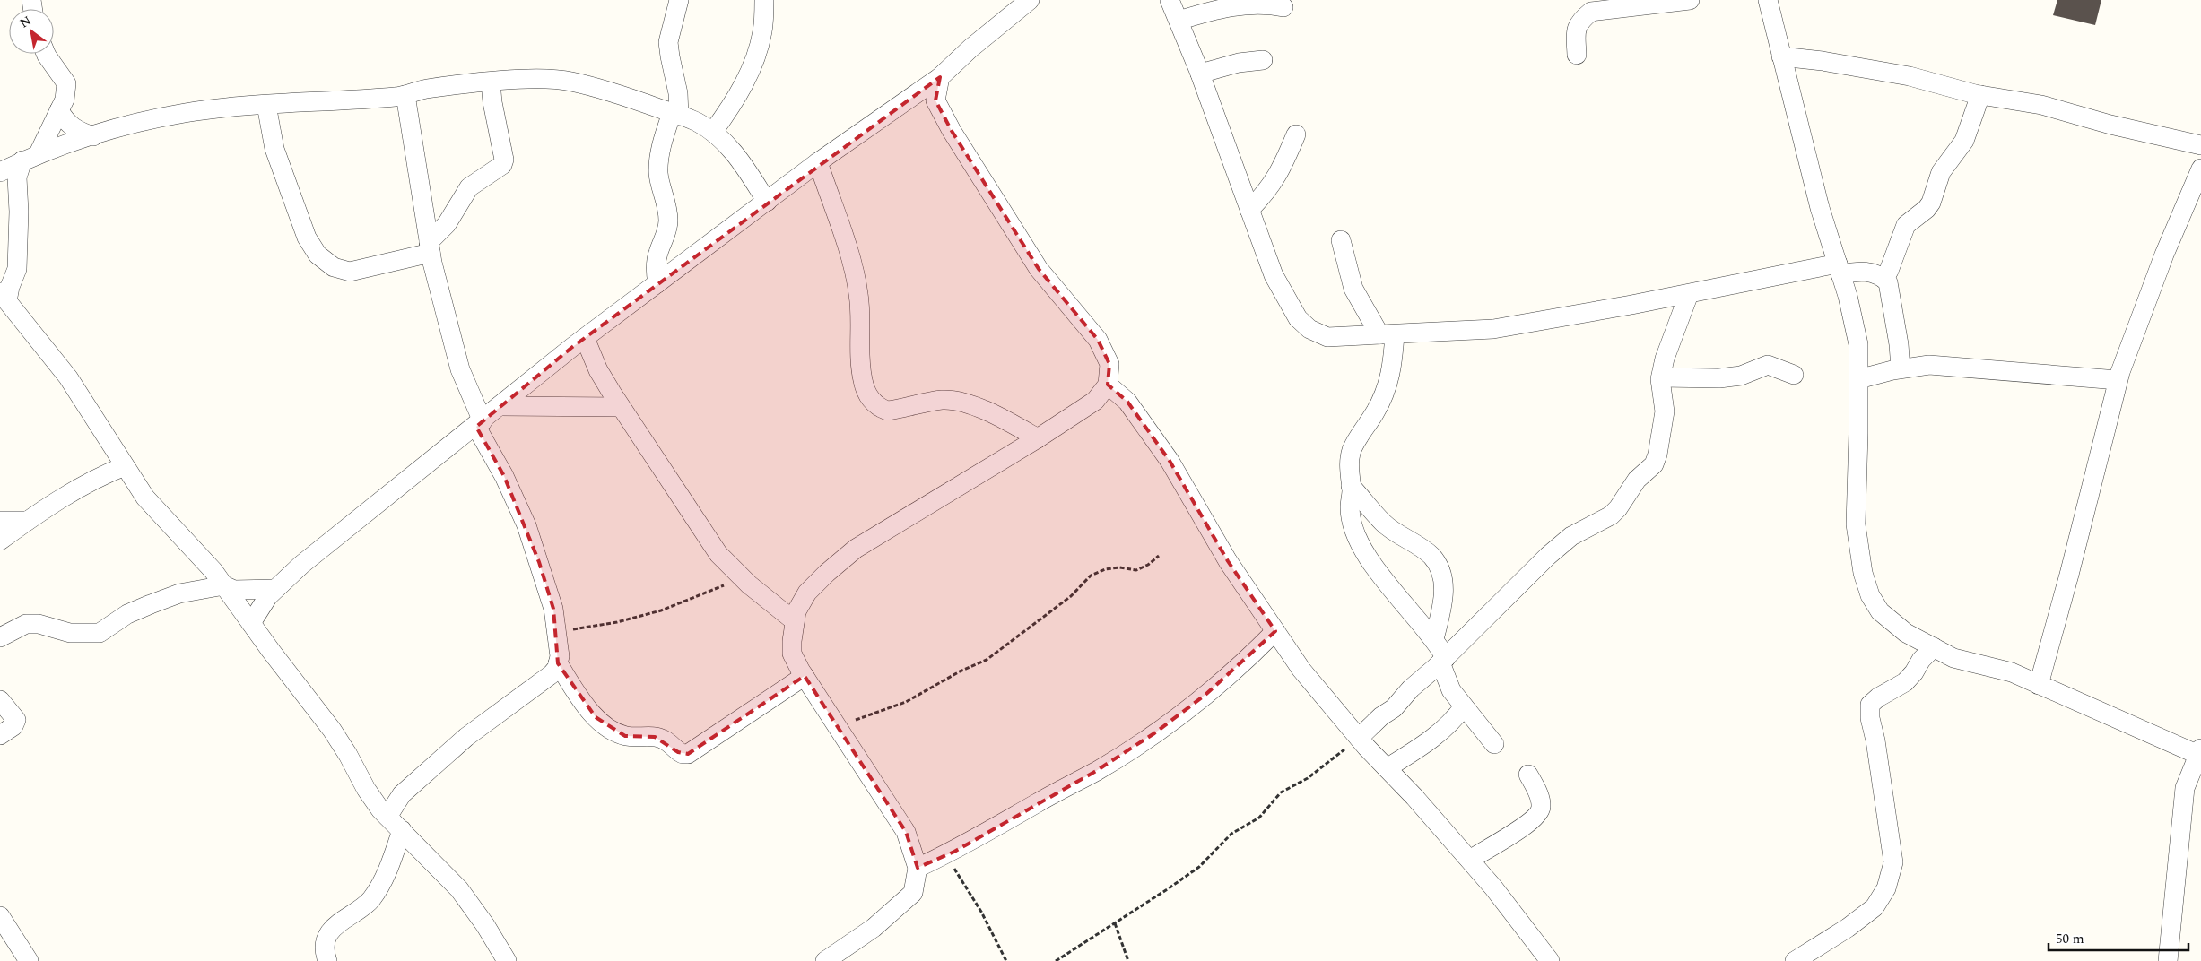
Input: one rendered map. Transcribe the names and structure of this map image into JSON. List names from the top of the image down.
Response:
{
  "scale_bar": "50 m",
  "north": "top left"
}
